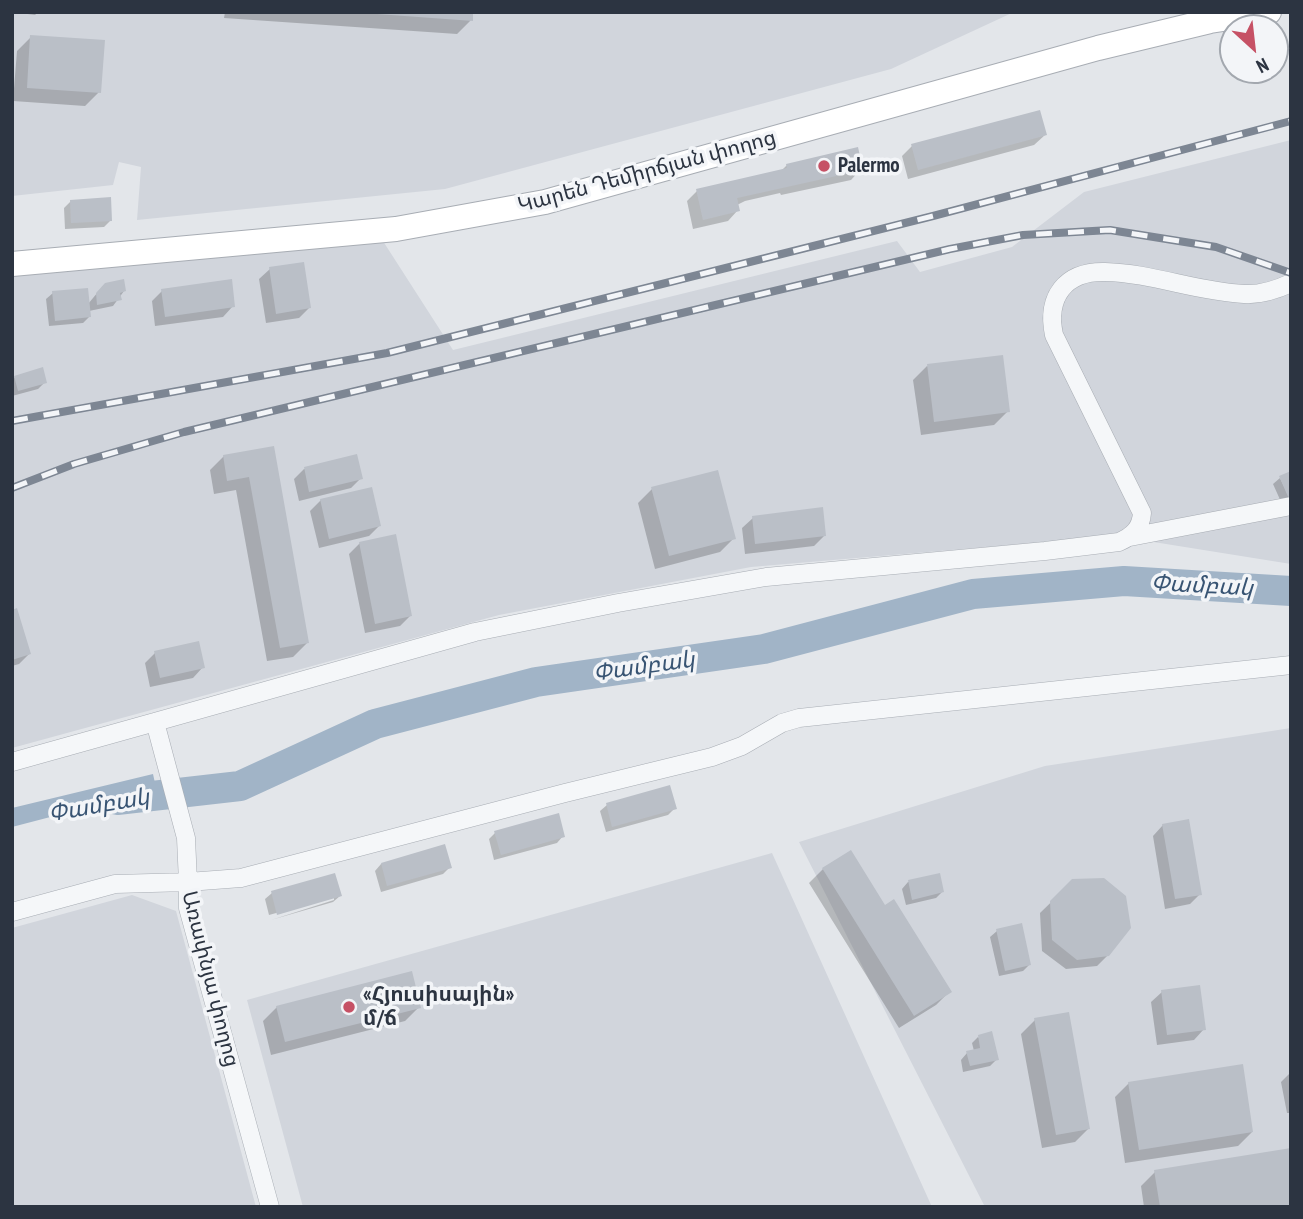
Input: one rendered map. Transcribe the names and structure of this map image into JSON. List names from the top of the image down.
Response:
{
  "streets": {
    "main road": ["Կարեն Դեմիրճյան փողոց"],
    "street": ["Առափնյա փողոց"]
  },
  "water": ["Փամբակ"],
  "places": ["Palermo", "«Հյուսիսային» մ/ճ"],
  "north": "bottom right"
}
